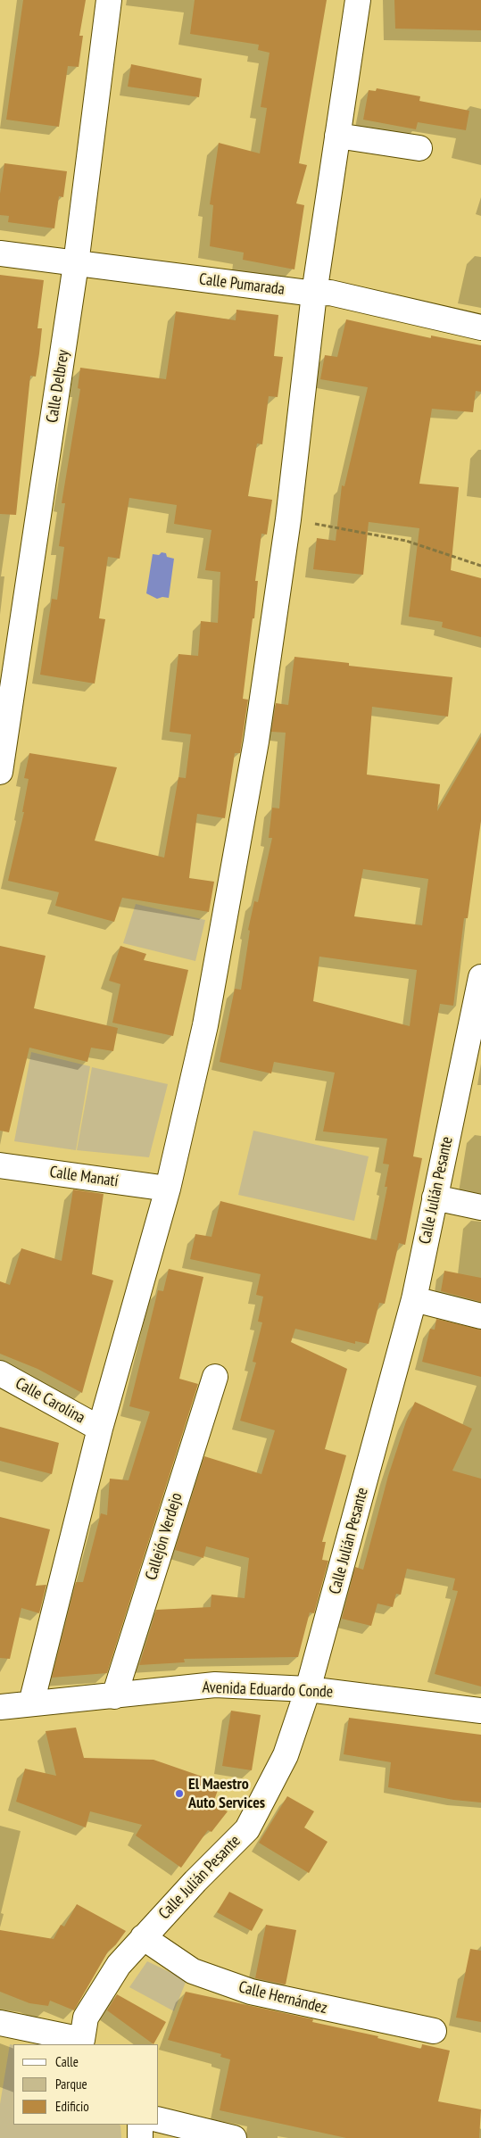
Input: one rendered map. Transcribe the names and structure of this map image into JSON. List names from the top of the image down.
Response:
{
  "streets": {
    "street": [
      "Calle Pumarada",
      "Calle Delbrey",
      "Calle Manatí",
      "Calle Julián Pesante",
      "Calle Carolina",
      "Callejón Verdejo",
      "Avenida Eduardo Conde",
      "Calle Hernández"
    ]
  },
  "crossings": [
    ["Calle Pumarada", "Calle Delbrey"],
    ["Calle Julián Pesante", "Avenida Eduardo Conde"],
    ["Calle Julián Pesante", "Calle Hernández"],
    ["Callejón Verdejo", "Avenida Eduardo Conde"]
  ],
  "places": ["El Maestro Auto Services"],
  "legend": ["Calle", "Parque", "Edificio"]
}
